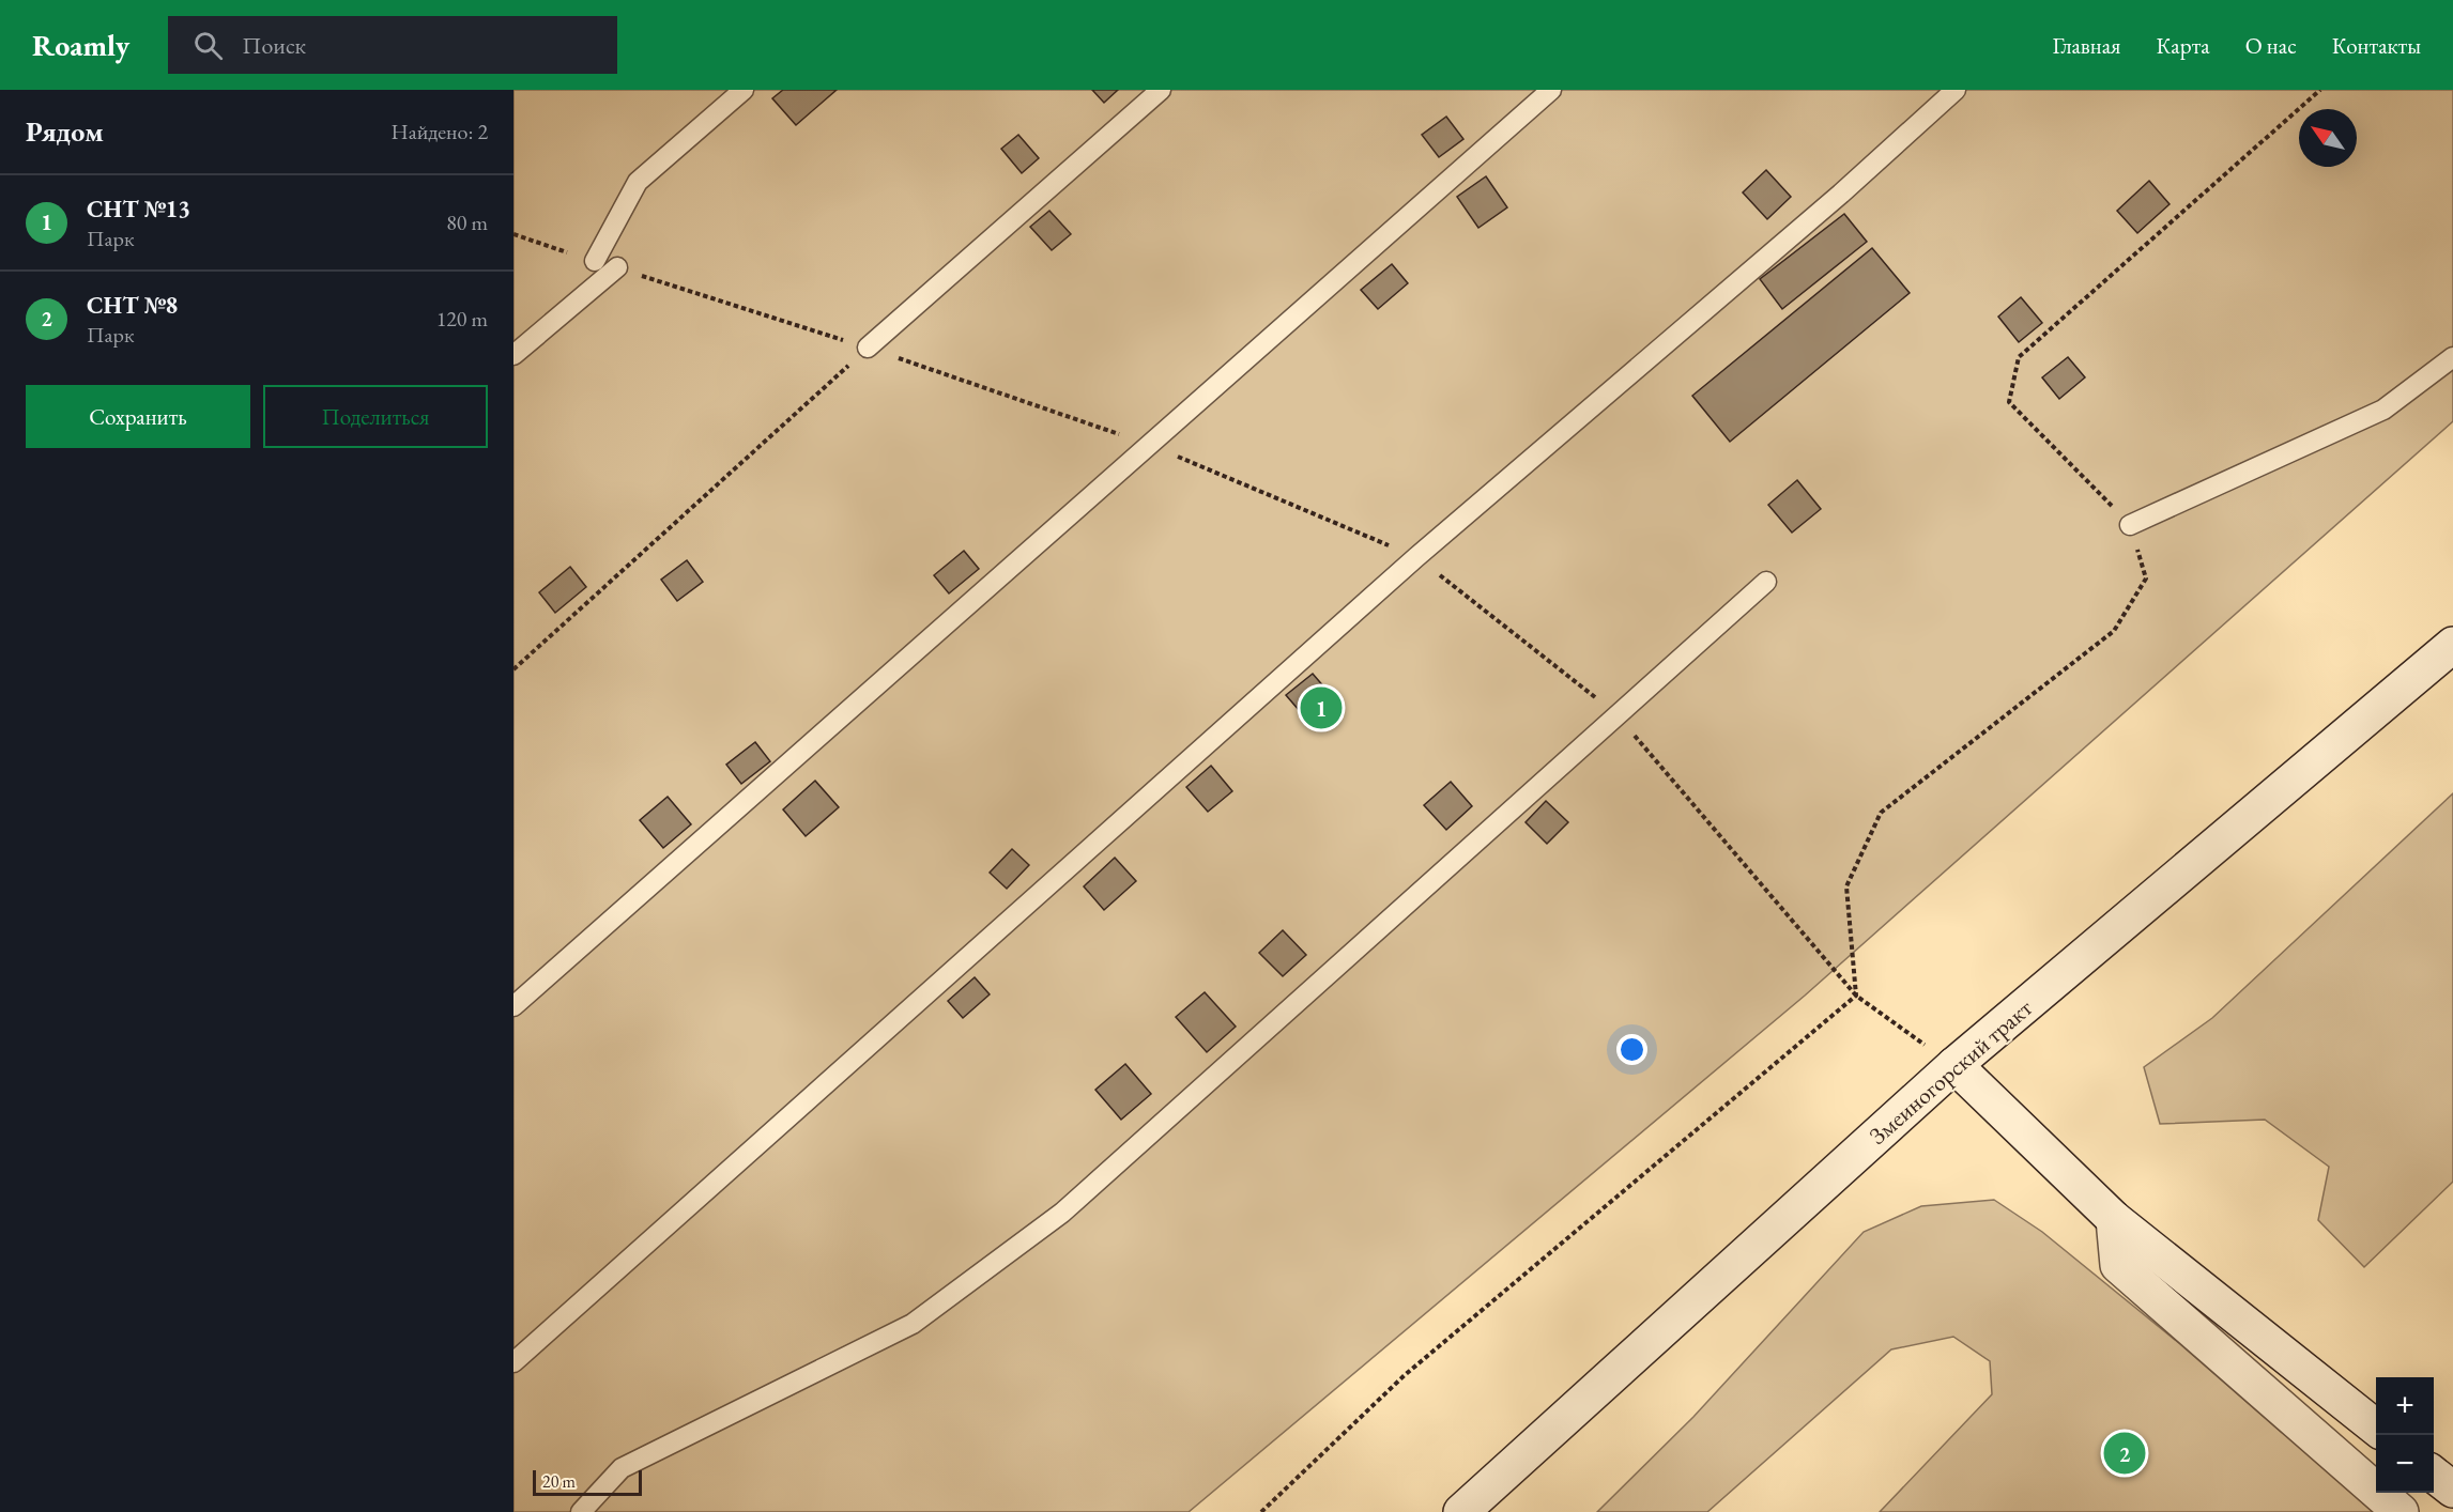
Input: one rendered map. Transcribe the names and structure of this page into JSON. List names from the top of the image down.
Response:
{
  "streets": {
    "main road": ["Змеиногорский тракт"]
  },
  "scale_bar": "20 m",
  "north": "top left",
  "page": {
    "header": "Roamly",
    "search": "Поиск",
    "nav": [
      "Главная",
      "Карта",
      "О нас",
      "Контакты"
    ],
    "heading": ["Рядом", "Найдено: 2"],
    "list": [
      {
        "mark": "1",
        "name": "СНТ №13",
        "note": "Парк",
        "value": "80 m"
      },
      {
        "mark": "2",
        "name": "СНТ №8",
        "note": "Парк",
        "value": "120 m"
      }
    ],
    "buttons": ["Сохранить", "Поделиться"],
    "pins": ["1", "2"],
    "map_buttons": ["+", "−"],
    "scale": "20 m"
  }
}
